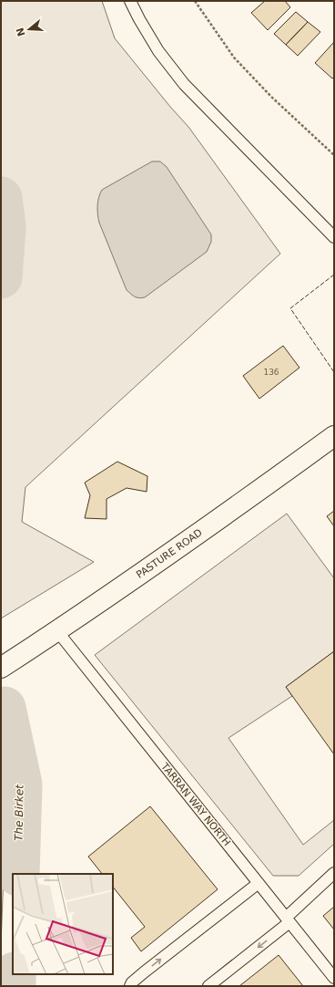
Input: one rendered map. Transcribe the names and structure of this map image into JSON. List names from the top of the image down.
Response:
{
  "streets": {
    "main road": ["PASTURE ROAD"],
    "lane": ["TARRAN WAY NORTH"]
  },
  "crossings": [
    ["PASTURE ROAD", "TARRAN WAY NORTH"]
  ],
  "water": ["The Birket"],
  "house_numbers": ["136"],
  "north": "left"
}
